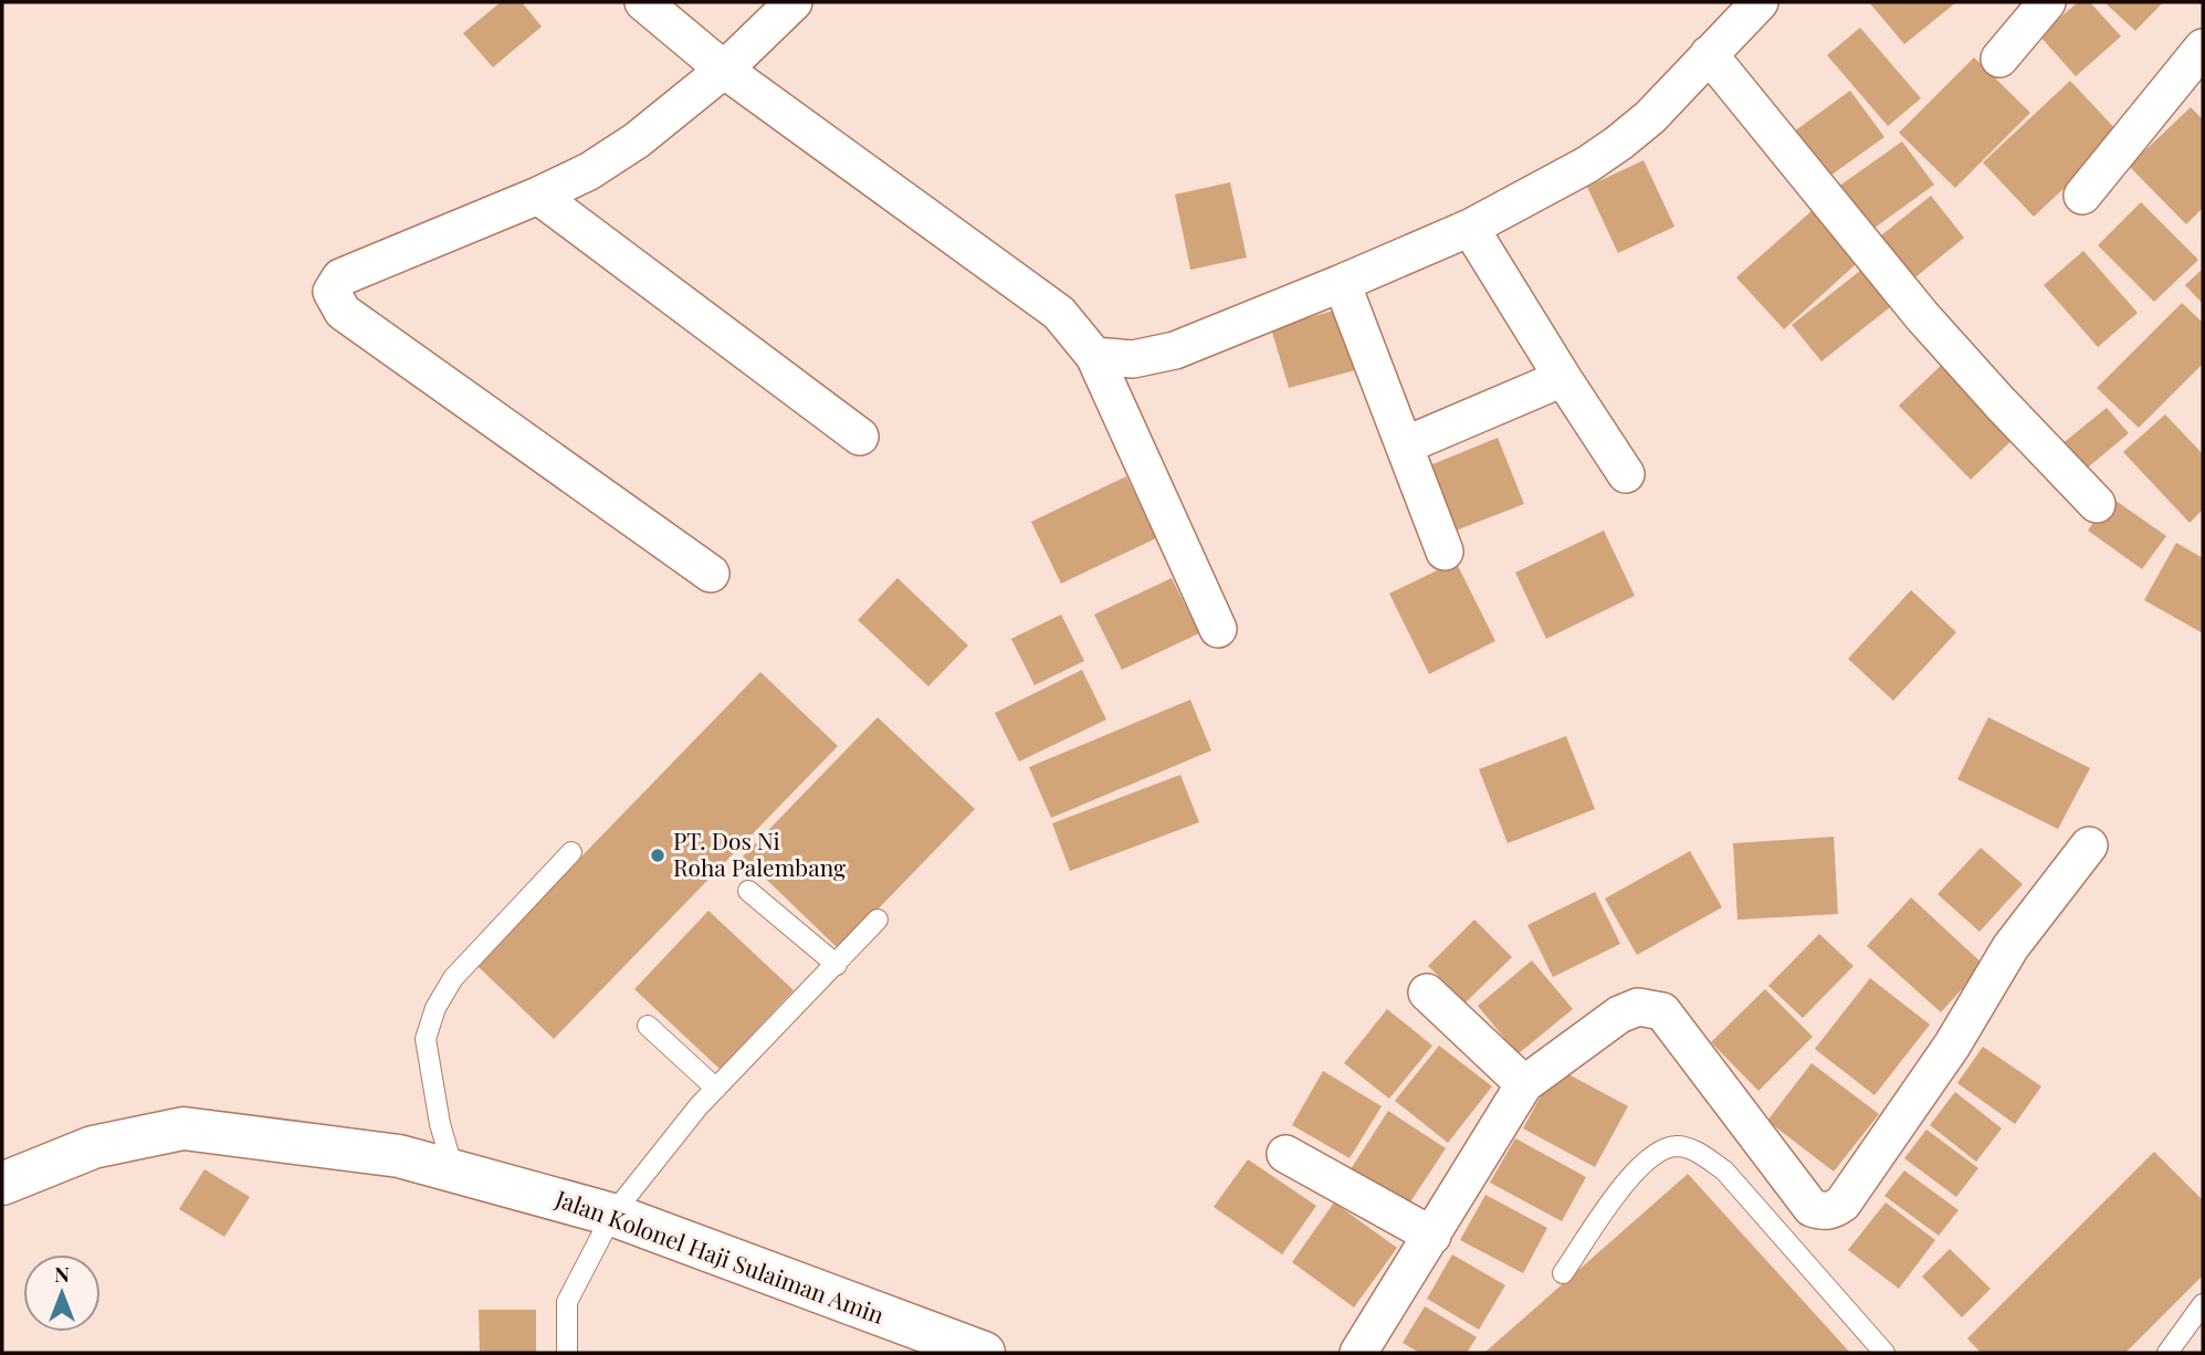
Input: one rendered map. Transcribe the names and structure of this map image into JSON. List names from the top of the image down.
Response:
{
  "streets": {
    "street": ["Jalan Kolonel Haji Sulaiman Amin"]
  },
  "places": ["PT. Dos Ni Roha Palembang"],
  "north": "top"
}
